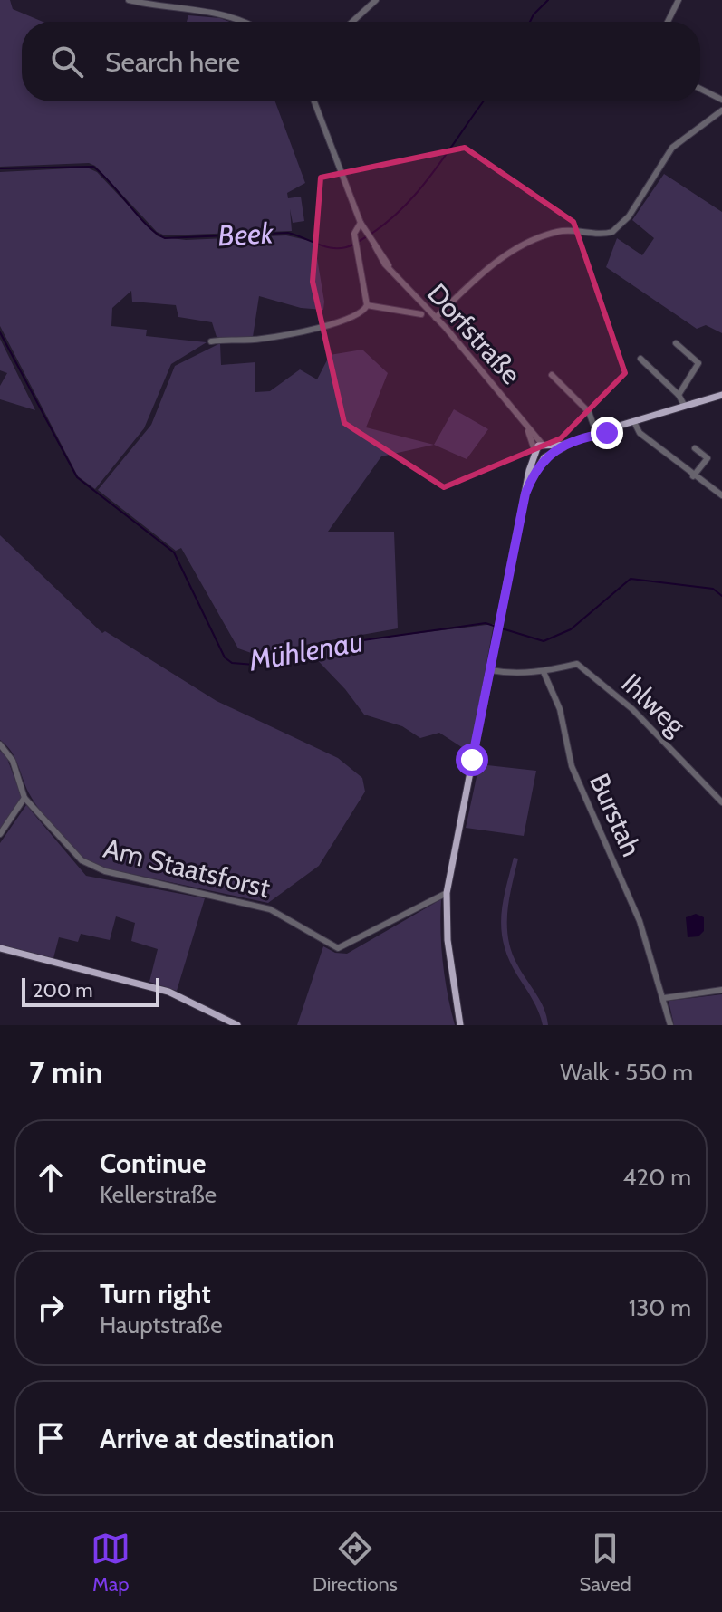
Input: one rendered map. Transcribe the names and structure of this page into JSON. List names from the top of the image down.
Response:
{
  "streets": {
    "street": [
      "Dorfstraße",
      "Ihlweg",
      "Burstah",
      "Am Staatsforst"
    ]
  },
  "crossings": [
    ["Ihlweg", "Burstah"]
  ],
  "water": ["Beek", "Mühlenau"],
  "scale_bar": "200 m",
  "page": {
    "search": "Search here",
    "scale": "200 m",
    "heading": ["7 min", "Walk · 550 m"],
    "list": [
      ["Continue", "Kellerstraße", "420 m"],
      ["Turn right", "Hauptstraße", "130 m"],
      "Arrive at destination"
    ],
    "nav": ["Map", "Directions", "Saved"]
  }
}
